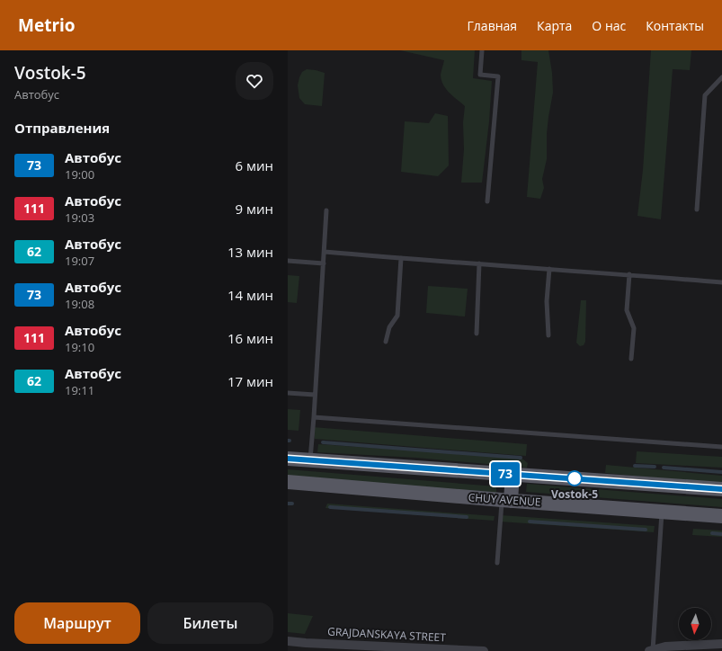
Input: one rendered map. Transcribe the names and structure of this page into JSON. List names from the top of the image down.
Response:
{
  "streets": {
    "main road": ["CHUY AVENUE"],
    "street": ["GRAJDANSKAYA STREET"]
  },
  "places": ["Vostok-5"],
  "lines": ["bus line 73"],
  "north": "bottom",
  "page": {
    "header": "Metrio",
    "nav": [
      "Главная",
      "Карта",
      "О нас",
      "Контакты"
    ],
    "heading": [
      ["Vostok-5", "Автобус"],
      "Отправления"
    ],
    "on_map": "73",
    "list": [
      {
        "mark": "73",
        "name": "Автобус",
        "note": "19:00",
        "value": "6 мин"
      },
      {
        "mark": "111",
        "name": "Автобус",
        "note": "19:03",
        "value": "9 мин"
      },
      {
        "mark": "62",
        "name": "Автобус",
        "note": "19:07",
        "value": "13 мин"
      },
      {
        "mark": "73",
        "name": "Автобус",
        "note": "19:08",
        "value": "14 мин"
      },
      {
        "mark": "111",
        "name": "Автобус",
        "note": "19:10",
        "value": "16 мин"
      },
      {
        "mark": "62",
        "name": "Автобус",
        "note": "19:11",
        "value": "17 мин"
      }
    ],
    "buttons": ["Маршрут", "Билеты"]
  }
}
